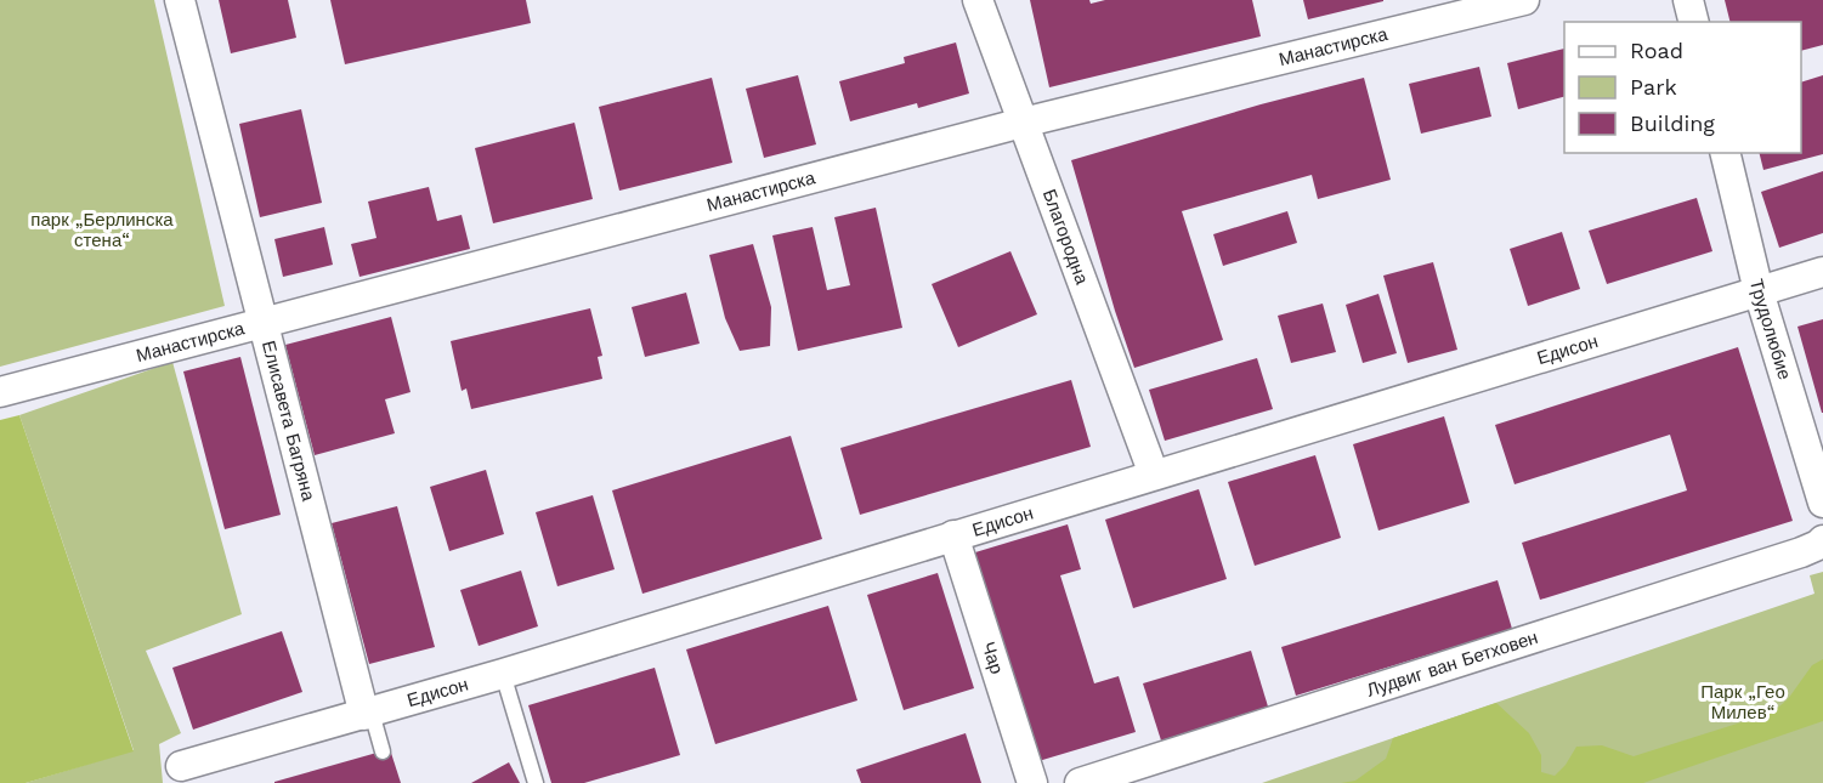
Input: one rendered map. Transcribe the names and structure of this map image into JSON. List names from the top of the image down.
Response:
{
  "streets": {
    "street": [
      "Манастирска",
      "Благородна",
      "Трудолюбие",
      "Едисон",
      "Елисавета Багряна",
      "Чар",
      "Лудвиг ван Бетховен"
    ]
  },
  "crossings": [
    ["Манастирска", "Благородна"],
    ["Манастирска", "Елисавета Багряна"],
    ["Благородна", "Едисон"],
    ["Трудолюбие", "Едисон"],
    ["Едисон", "Елисавета Багряна"],
    ["Едисон", "Чар"]
  ],
  "parks": ["парк „Берлинска стена“", "Парк „Гео Милев“"],
  "legend": ["Road", "Park", "Building"]
}
